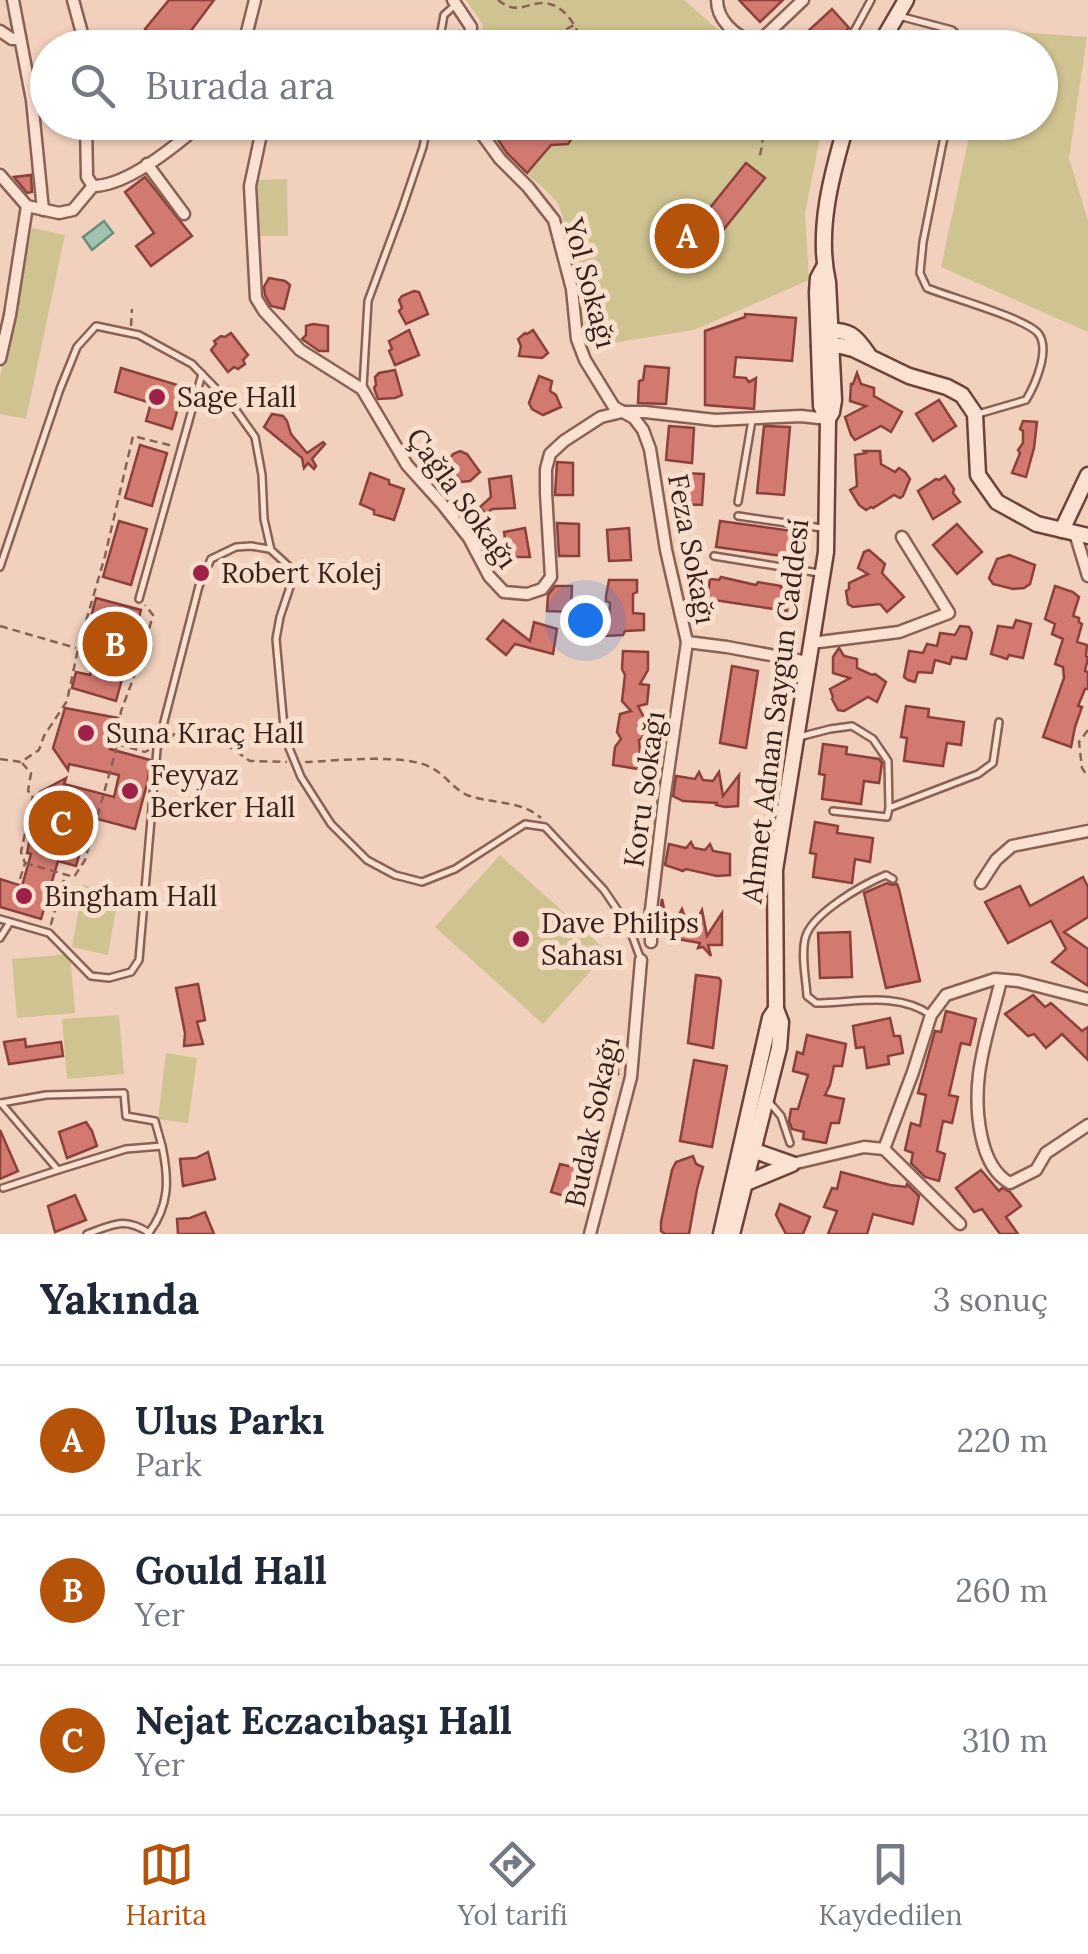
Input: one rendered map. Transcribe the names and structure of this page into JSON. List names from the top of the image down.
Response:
{
  "streets": {
    "main road": ["Ahmet Adnan Saygun Caddesi"],
    "street": [
      "Yol Sokağı",
      "Çağla Sokağı",
      "Feza Sokağı",
      "Koru Sokağı",
      "Budak Sokağı"
    ]
  },
  "crossings": [
    ["Yol Sokağı", "Çağla Sokağı"],
    ["Yol Sokağı", "Feza Sokağı"],
    ["Çağla Sokağı", "Feza Sokağı"],
    ["Çağla Sokağı", "Ahmet Adnan Saygun Caddesi"],
    ["Feza Sokağı", "Ahmet Adnan Saygun Caddesi"],
    ["Feza Sokağı", "Koru Sokağı"]
  ],
  "places": [
    "Sage Hall",
    "Robert Kolej",
    "Suna Kıraç Hall",
    "Feyyaz Berker Hall",
    "Bingham Hall",
    "Dave Philips Sahası"
  ],
  "page": {
    "search": "Burada ara",
    "pins": ["A", "B", "C"],
    "heading": ["Yakında", "3 sonuç"],
    "list": [
      {
        "mark": "A",
        "name": "Ulus Parkı",
        "note": "Park",
        "value": "220 m"
      },
      {
        "mark": "B",
        "name": "Gould Hall",
        "note": "Yer",
        "value": "260 m"
      },
      {
        "mark": "C",
        "name": "Nejat Eczacıbaşı Hall",
        "note": "Yer",
        "value": "310 m"
      }
    ],
    "nav": ["Harita", "Yol tarifi", "Kaydedilen"]
  }
}
